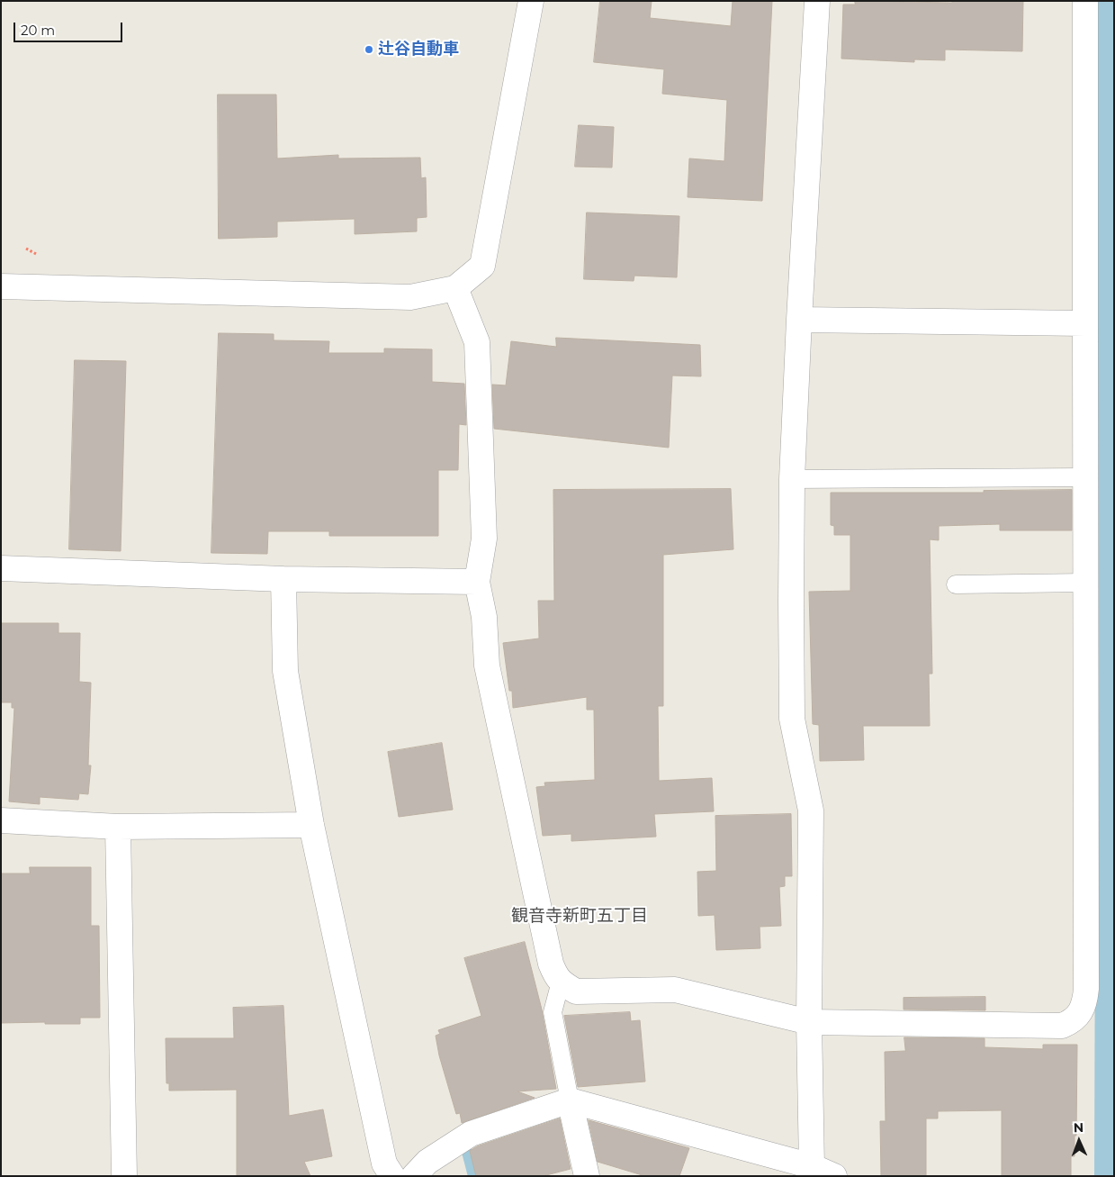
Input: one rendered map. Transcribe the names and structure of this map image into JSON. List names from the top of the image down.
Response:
{
  "districts": ["観音寺新町五丁目"],
  "places": ["辻谷自動車"],
  "scale_bar": "20 m",
  "north": "top"
}
